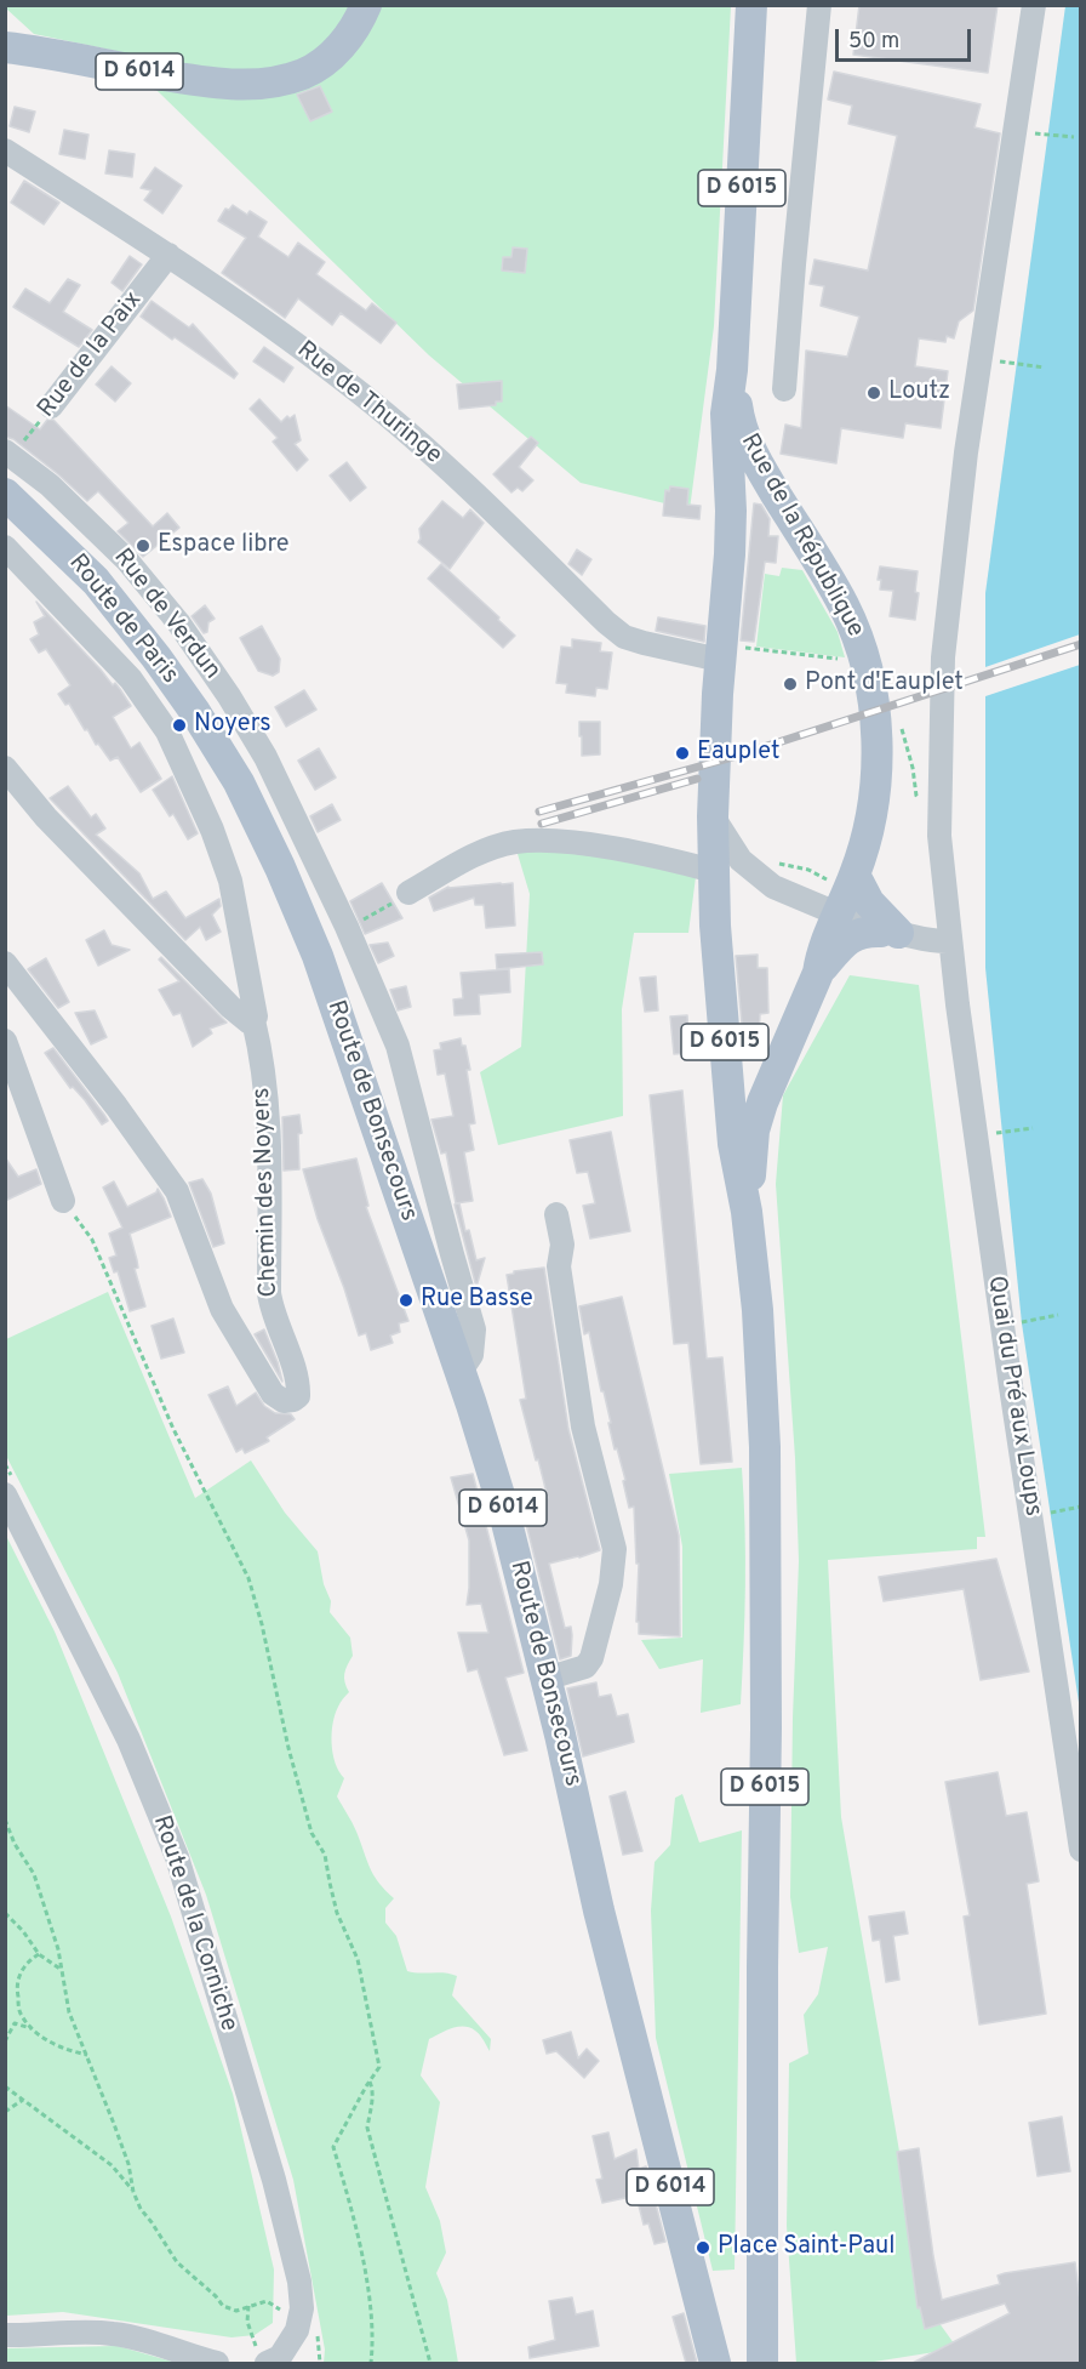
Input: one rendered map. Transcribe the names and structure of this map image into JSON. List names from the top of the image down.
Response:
{
  "streets": {
    "main road": [
      "D 6014",
      "D 6015",
      "Rue de la République",
      "Route de Paris",
      "Route de Bonsecours"
    ],
    "street": [
      "Rue de la Paix",
      "Rue de Thuringe",
      "Rue de Verdun",
      "Chemin des Noyers",
      "Quai du Pré aux Loups",
      "Route de la Corniche"
    ]
  },
  "crossings": [
    ["D 6015", "Rue de la République"],
    ["Rue de la Paix", "Rue de Thuringe"],
    ["Rue de la Paix", "Rue de Verdun"],
    ["Rue de Thuringe", "Rue de la République"],
    ["Route de Paris", "Route de Bonsecours"]
  ],
  "places": [
    "Loutz",
    "Espace libre",
    "Pont d'Eauplet",
    "Noyers",
    "Eauplet",
    "Rue Basse",
    "Place Saint-Paul"
  ],
  "scale_bar": "50 m"
}
